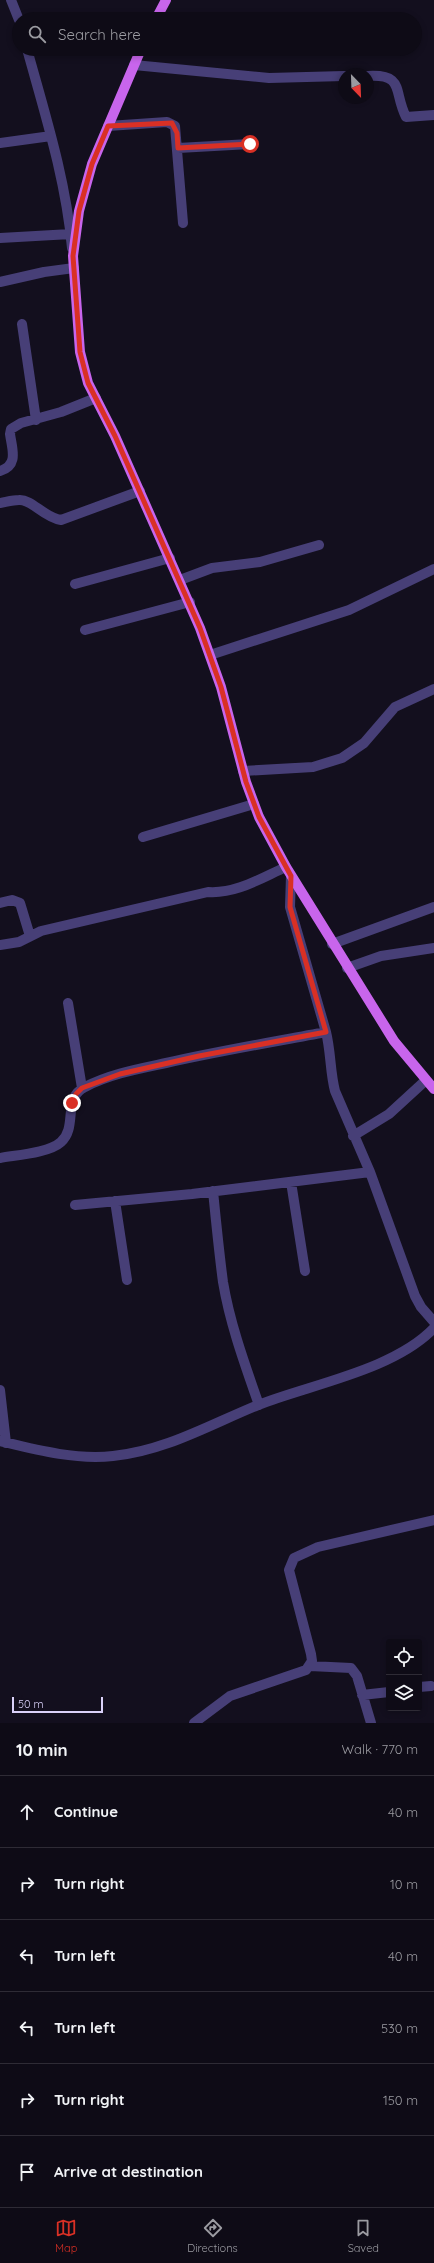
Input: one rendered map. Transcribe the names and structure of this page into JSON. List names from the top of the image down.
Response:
{
  "scale_bar": "50 m",
  "north": "bottom right",
  "page": {
    "search": "Search here",
    "scale": "50 m",
    "heading": ["10 min", "Walk · 770 m"],
    "list": [
      ["Continue", "40 m"],
      ["Turn right", "10 m"],
      ["Turn left", "40 m"],
      ["Turn left", "530 m"],
      ["Turn right", "150 m"],
      "Arrive at destination"
    ],
    "nav": ["Map", "Directions", "Saved"]
  }
}
